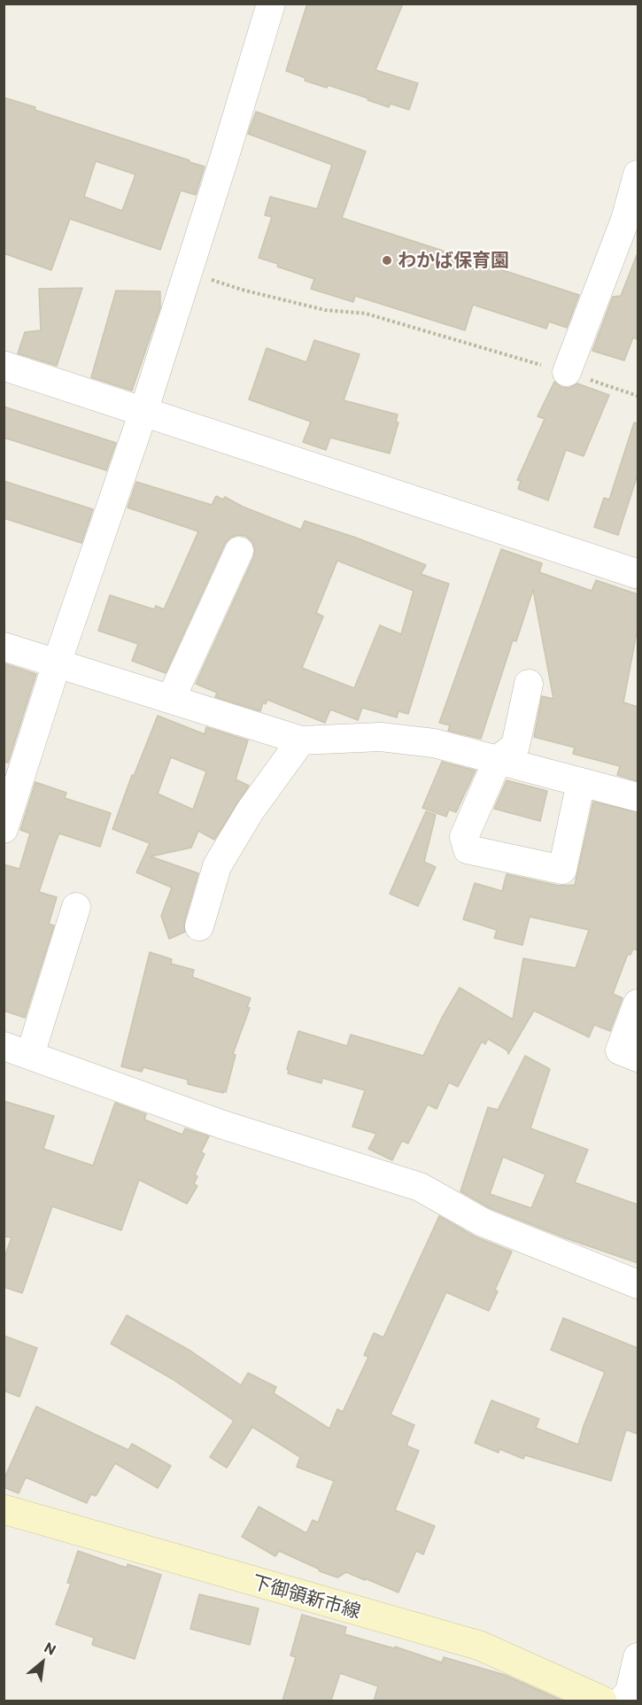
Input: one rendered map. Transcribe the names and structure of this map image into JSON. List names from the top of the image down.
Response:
{
  "streets": {
    "main road": ["下御領新市線"]
  },
  "places": ["わかば保育園"],
  "north": "top right"
}
